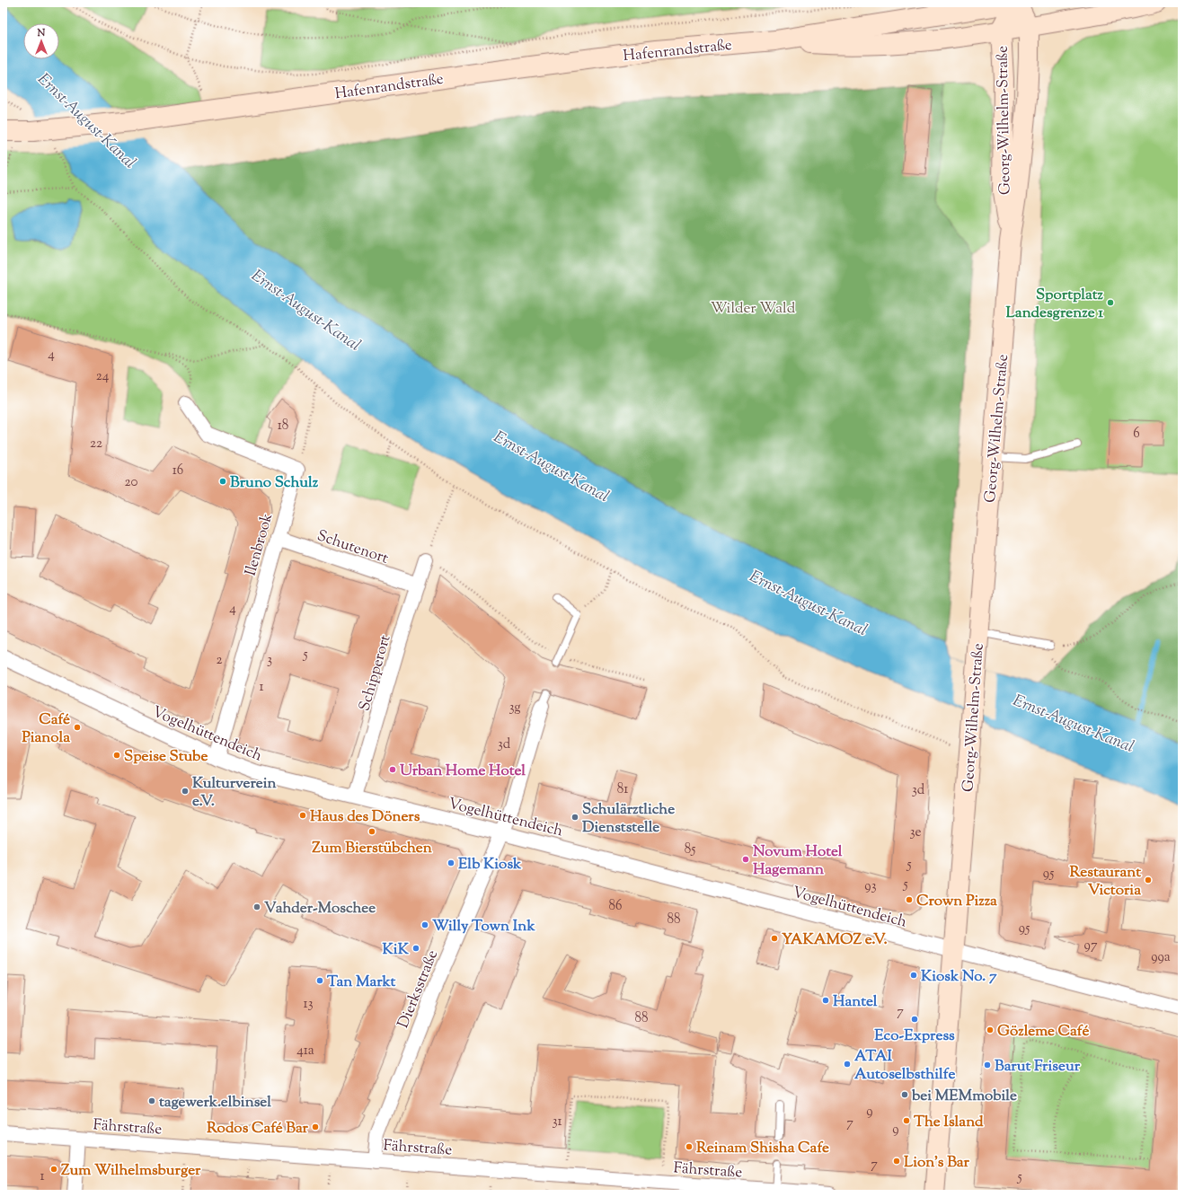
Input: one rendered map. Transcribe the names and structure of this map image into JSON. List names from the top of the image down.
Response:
{
  "streets": {
    "street": [
      "Hafenrandstraße",
      "Georg-Wilhelm-Straße",
      "Ilenbrook",
      "Schutenort",
      "Schipperort",
      "Vogelhüttendeich",
      "Dierksstraße",
      "Fährstraße"
    ]
  },
  "crossings": [
    ["Hafenrandstraße", "Georg-Wilhelm-Straße"],
    ["Georg-Wilhelm-Straße", "Vogelhüttendeich"],
    ["Ilenbrook", "Schutenort"],
    ["Ilenbrook", "Vogelhüttendeich"],
    ["Schutenort", "Schipperort"],
    ["Schipperort", "Vogelhüttendeich"],
    ["Vogelhüttendeich", "Dierksstraße"],
    ["Dierksstraße", "Fährstraße"]
  ],
  "water": ["Ernst-August-Kanal"],
  "parks": ["Wilder Wald"],
  "places": [
    "Sportplatz Landesgrenze 1",
    "Bruno Schulz",
    "Café Pianola",
    "Speise Stube",
    "Urban Home Hotel",
    "Kulturverein e.V.",
    "Haus des Döners",
    "Schulärztliche Dienststelle",
    "Zum Bierstübchen",
    "Novum Hotel Hagemann",
    "Elb Kiosk",
    "Restaurant Victoria",
    "Crown Pizza",
    "Vahder-Moschee",
    "Willy Town Ink",
    "YAKAMOZ e.V.",
    "KiK",
    "Kiosk No. 7",
    "Tan Markt",
    "Hantel",
    "Eco-Express",
    "Gözleme Café",
    "ATAI Autoselbsthilfe",
    "Barut Friseur",
    "bei MEMmobile",
    "tagewerk.elbinsel",
    "The Island",
    "Rodos Café Bar",
    "Reinam Shisha Cafe",
    "Lion's Bar",
    "Zum Wilhelmsburger"
  ],
  "house_numbers": [
    "4",
    "24",
    "18",
    "6",
    "22",
    "16",
    "20",
    "4",
    "5",
    "2",
    "3",
    "1",
    "3g",
    "3d",
    "81",
    "3d",
    "3e",
    "85",
    "5",
    "95",
    "5",
    "93",
    "86",
    "88",
    "95",
    "97",
    "99a",
    "13",
    "7",
    "88",
    "41a",
    "9",
    "31",
    "7",
    "9",
    "7",
    "1",
    "5"
  ],
  "north": "top"
}
